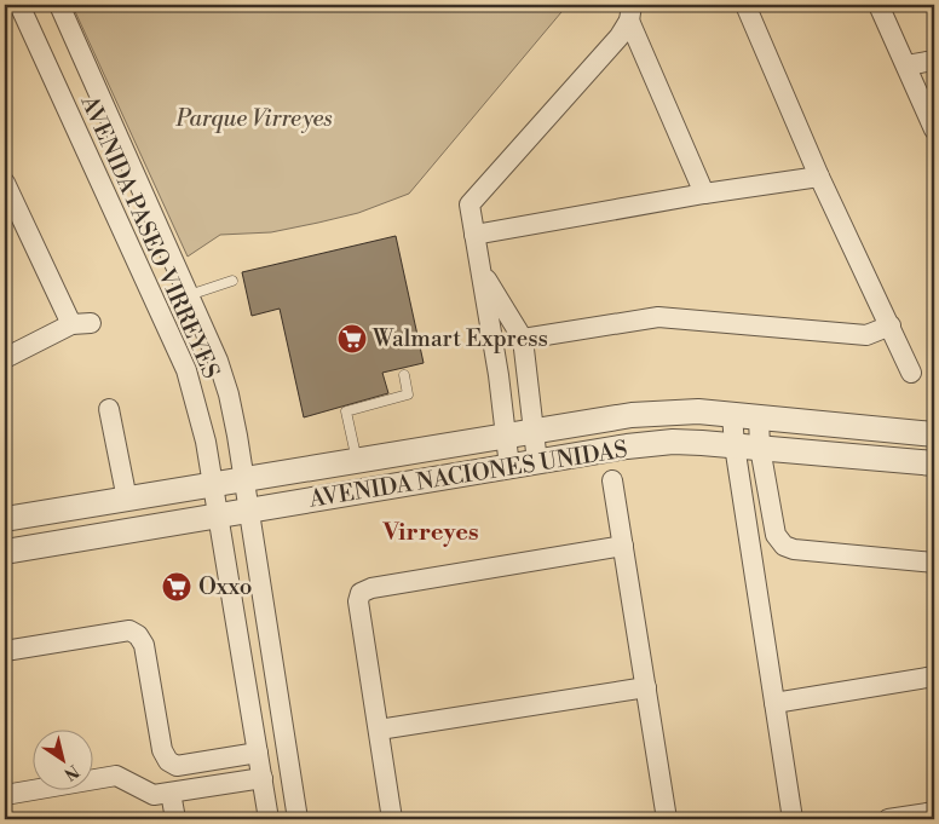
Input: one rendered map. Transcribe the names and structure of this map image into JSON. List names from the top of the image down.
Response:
{
  "streets": {
    "street": ["AVENIDA PASEO VIRREYES", "AVENIDA NACIONES UNIDAS"]
  },
  "crossings": [
    ["AVENIDA PASEO VIRREYES", "AVENIDA NACIONES UNIDAS"]
  ],
  "districts": ["Virreyes"],
  "parks": ["Parque Virreyes"],
  "places": {
    "supermarket": ["Walmart Express", "Oxxo"]
  },
  "north": "bottom right"
}
